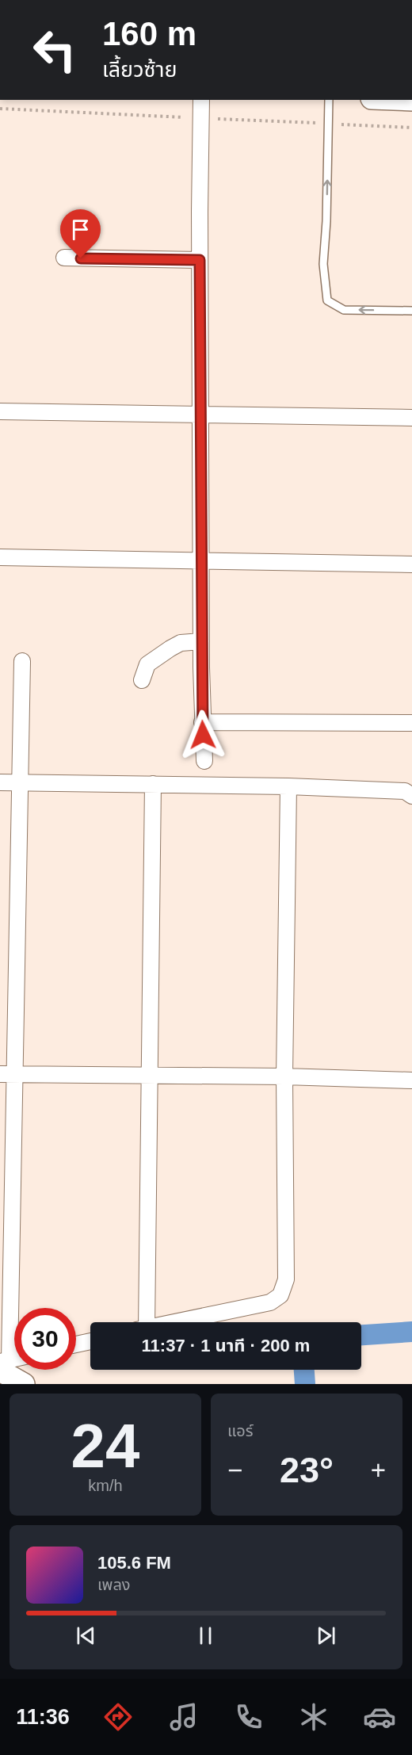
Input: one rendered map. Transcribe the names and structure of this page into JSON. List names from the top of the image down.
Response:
{
  "page": {
    "turn": ["160 m", "เลี้ยวซ้าย"],
    "limit": "30",
    "trip": "11:37 · 1 นาที · 200 m",
    "tile": [
      ["24", "km/h"],
      "แอร์"
    ],
    "heat": ["−", "23°", "+"],
    "song": ["105.6 FM", "เพลง"],
    "tabs": "11:36"
  }
}
